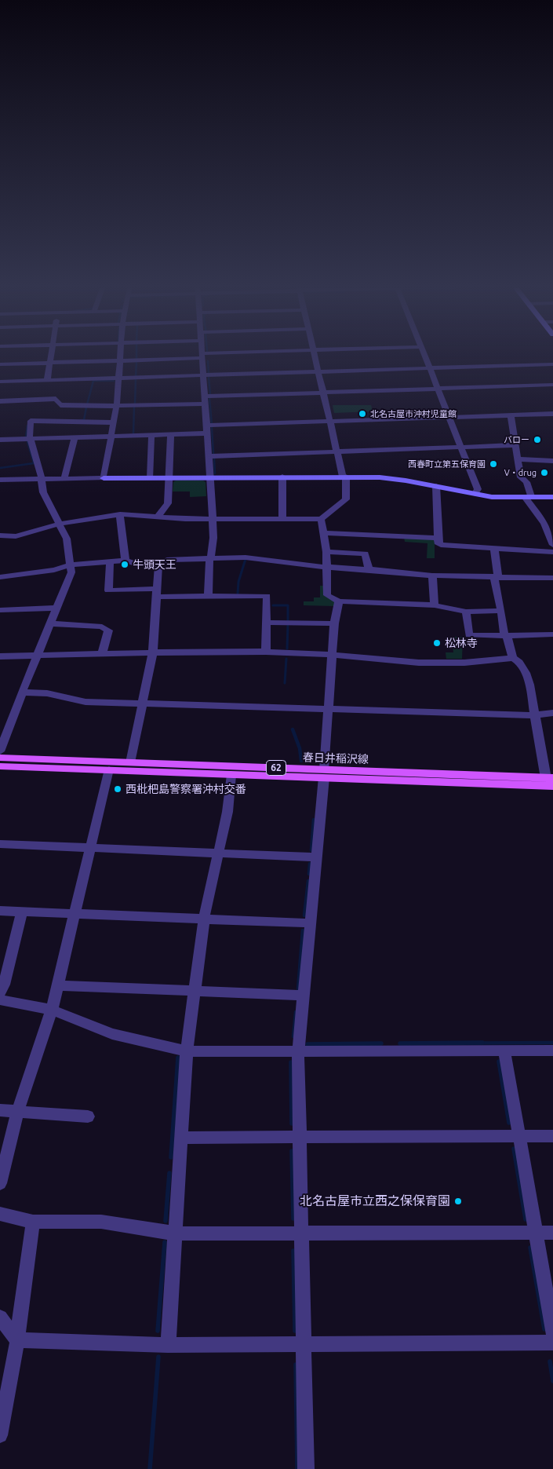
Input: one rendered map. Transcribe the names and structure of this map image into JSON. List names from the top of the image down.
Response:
{
  "streets": {
    "main road": ["春日井稲沢線", "62"]
  },
  "places": [
    "北名古屋市沖村児童館",
    "バロー",
    "西春町立第五保育園",
    "V・drug",
    "牛頭天王",
    "松林寺",
    "西枇杷島警察署沖村交番",
    "北名古屋市立西之保保育園"
  ]
}
